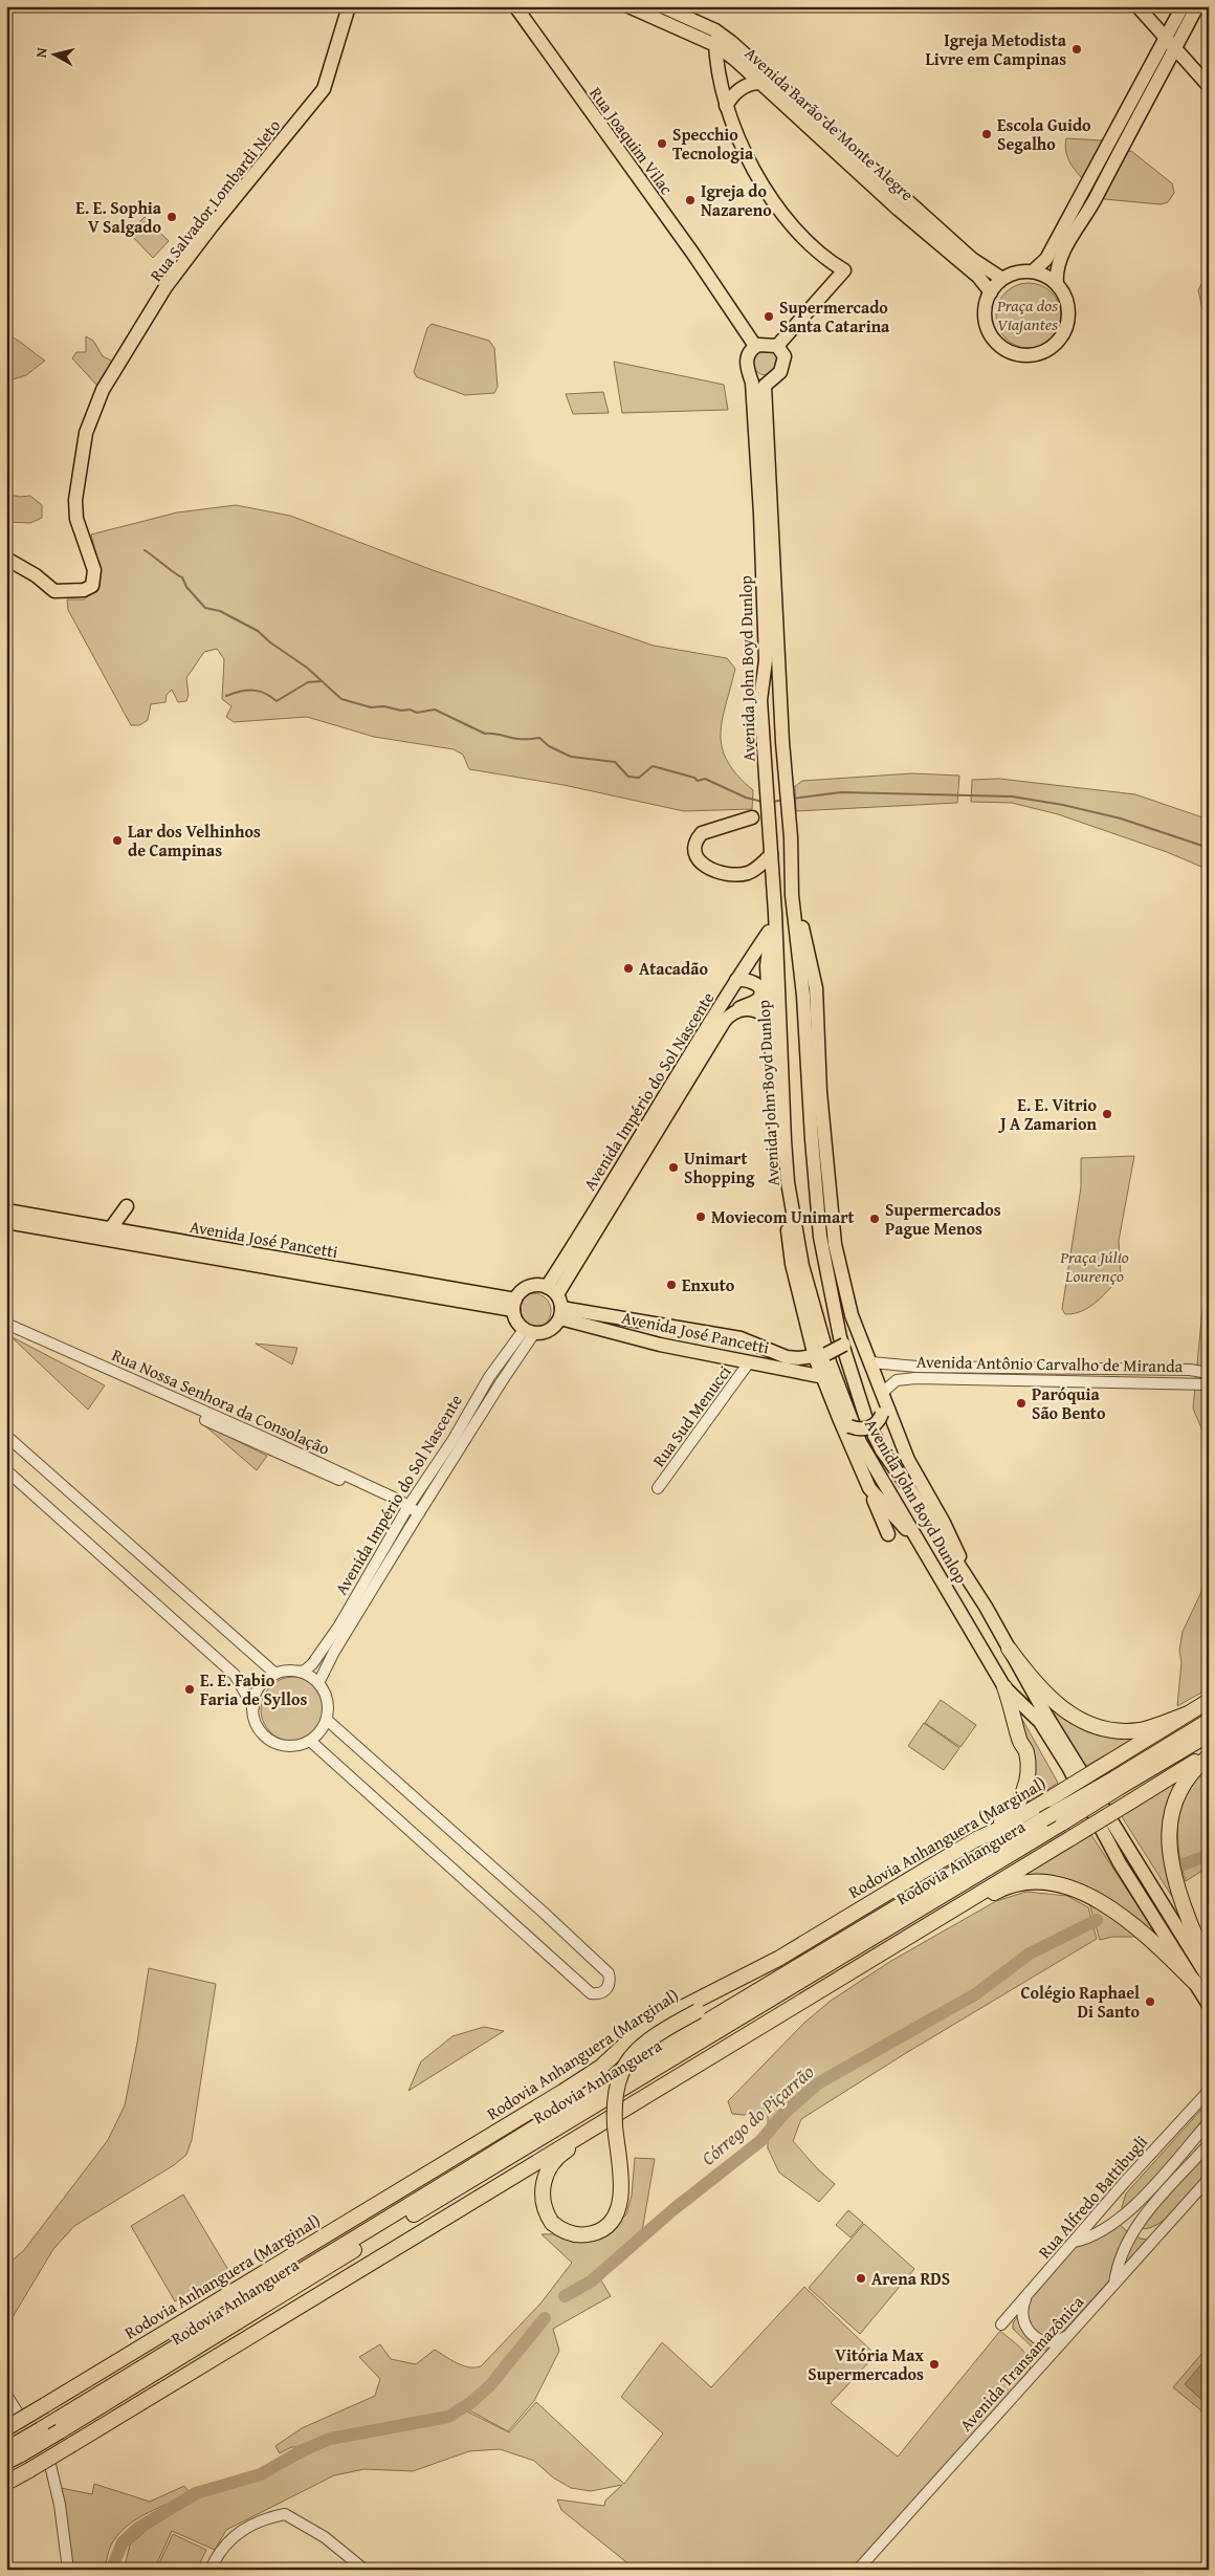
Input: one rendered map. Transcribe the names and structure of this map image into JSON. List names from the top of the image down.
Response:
{
  "streets": {
    "highway": ["Rodovia Anhanguera (Marginal)", "Rodovia Anhanguera"],
    "main road": [
      "Avenida Barão de Monte Alegre",
      "Rua Joaquim Vilac",
      "Rua Salvador Lombardi Neto",
      "Avenida John Boyd Dunlop",
      "Avenida Império do Sol Nascente",
      "Avenida José Pancetti"
    ],
    "street": [
      "Avenida Antônio Carvalho de Miranda",
      "Rua Nossa Senhora da Consolação",
      "Rua Sud Menucci",
      "Rua Alfredo Battibugli",
      "Avenida Transamazônica"
    ]
  },
  "crossings": [
    ["Rua Joaquim Vilac", "Avenida John Boyd Dunlop"],
    ["Avenida John Boyd Dunlop", "Avenida Império do Sol Nascente"],
    ["Avenida John Boyd Dunlop", "Avenida Antônio Carvalho de Miranda"],
    ["Avenida Império do Sol Nascente", "Avenida José Pancetti"],
    ["Avenida Império do Sol Nascente", "Rua Nossa Senhora da Consolação"],
    ["Avenida José Pancetti", "Rua Sud Menucci"]
  ],
  "water": ["Córrego do Piçarrão"],
  "parks": ["Praça dos Viajantes", "Praça Júlio Lourenço"],
  "places": [
    "Igreja Metodista Livre em Campinas",
    "Escola Guido Segalho",
    "Specchio Tecnologia",
    "Igreja do Nazareno",
    "E. E. Sophia V Salgado",
    "Supermercado Santa Catarina",
    "Lar dos Velhinhos de Campinas",
    "Atacadão",
    "E. E. Vitrio J A Zamarion",
    "Unimart Shopping",
    "Moviecom Unimart",
    "Supermercados Pague Menos",
    "Enxuto",
    "Paróquia São Bento",
    "E. E. Fabio Faria de Syllos",
    "Colégio Raphael Di Santo",
    "Arena RDS",
    "Vitória Max Supermercados"
  ],
  "north": "left"
}
